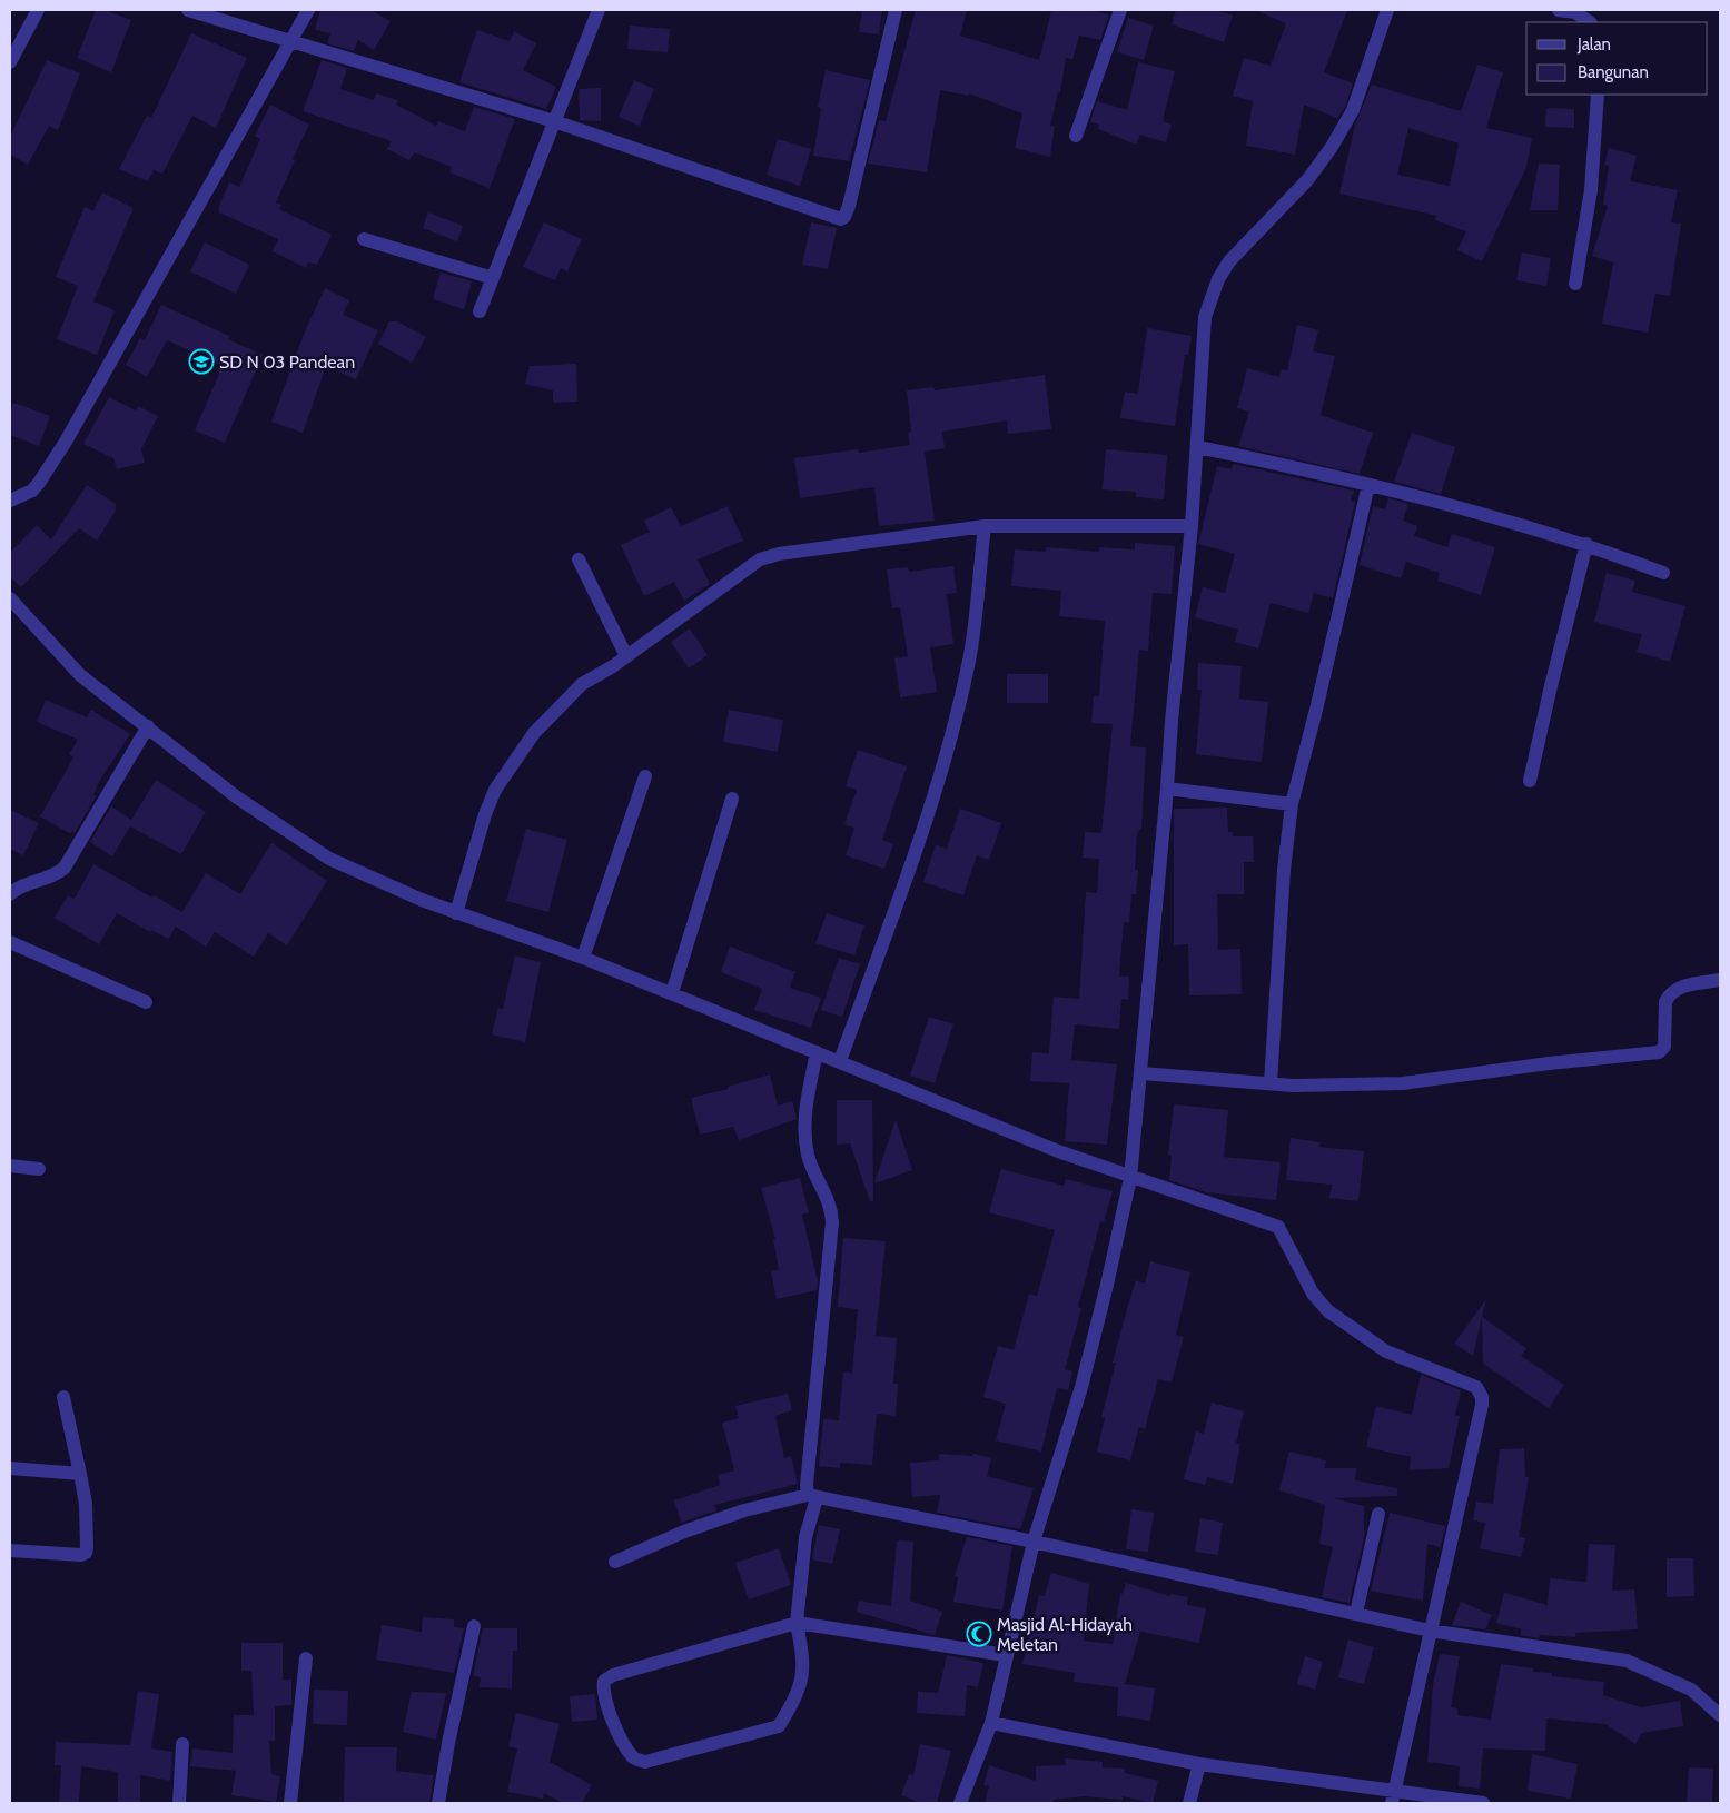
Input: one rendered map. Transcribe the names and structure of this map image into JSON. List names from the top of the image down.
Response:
{
  "places": {
    "school or university": ["SD N 03 Pandean"],
    "mosque": ["Masjid Al-Hidayah Meletan"]
  },
  "legend": ["Jalan", "Bangunan"]
}
